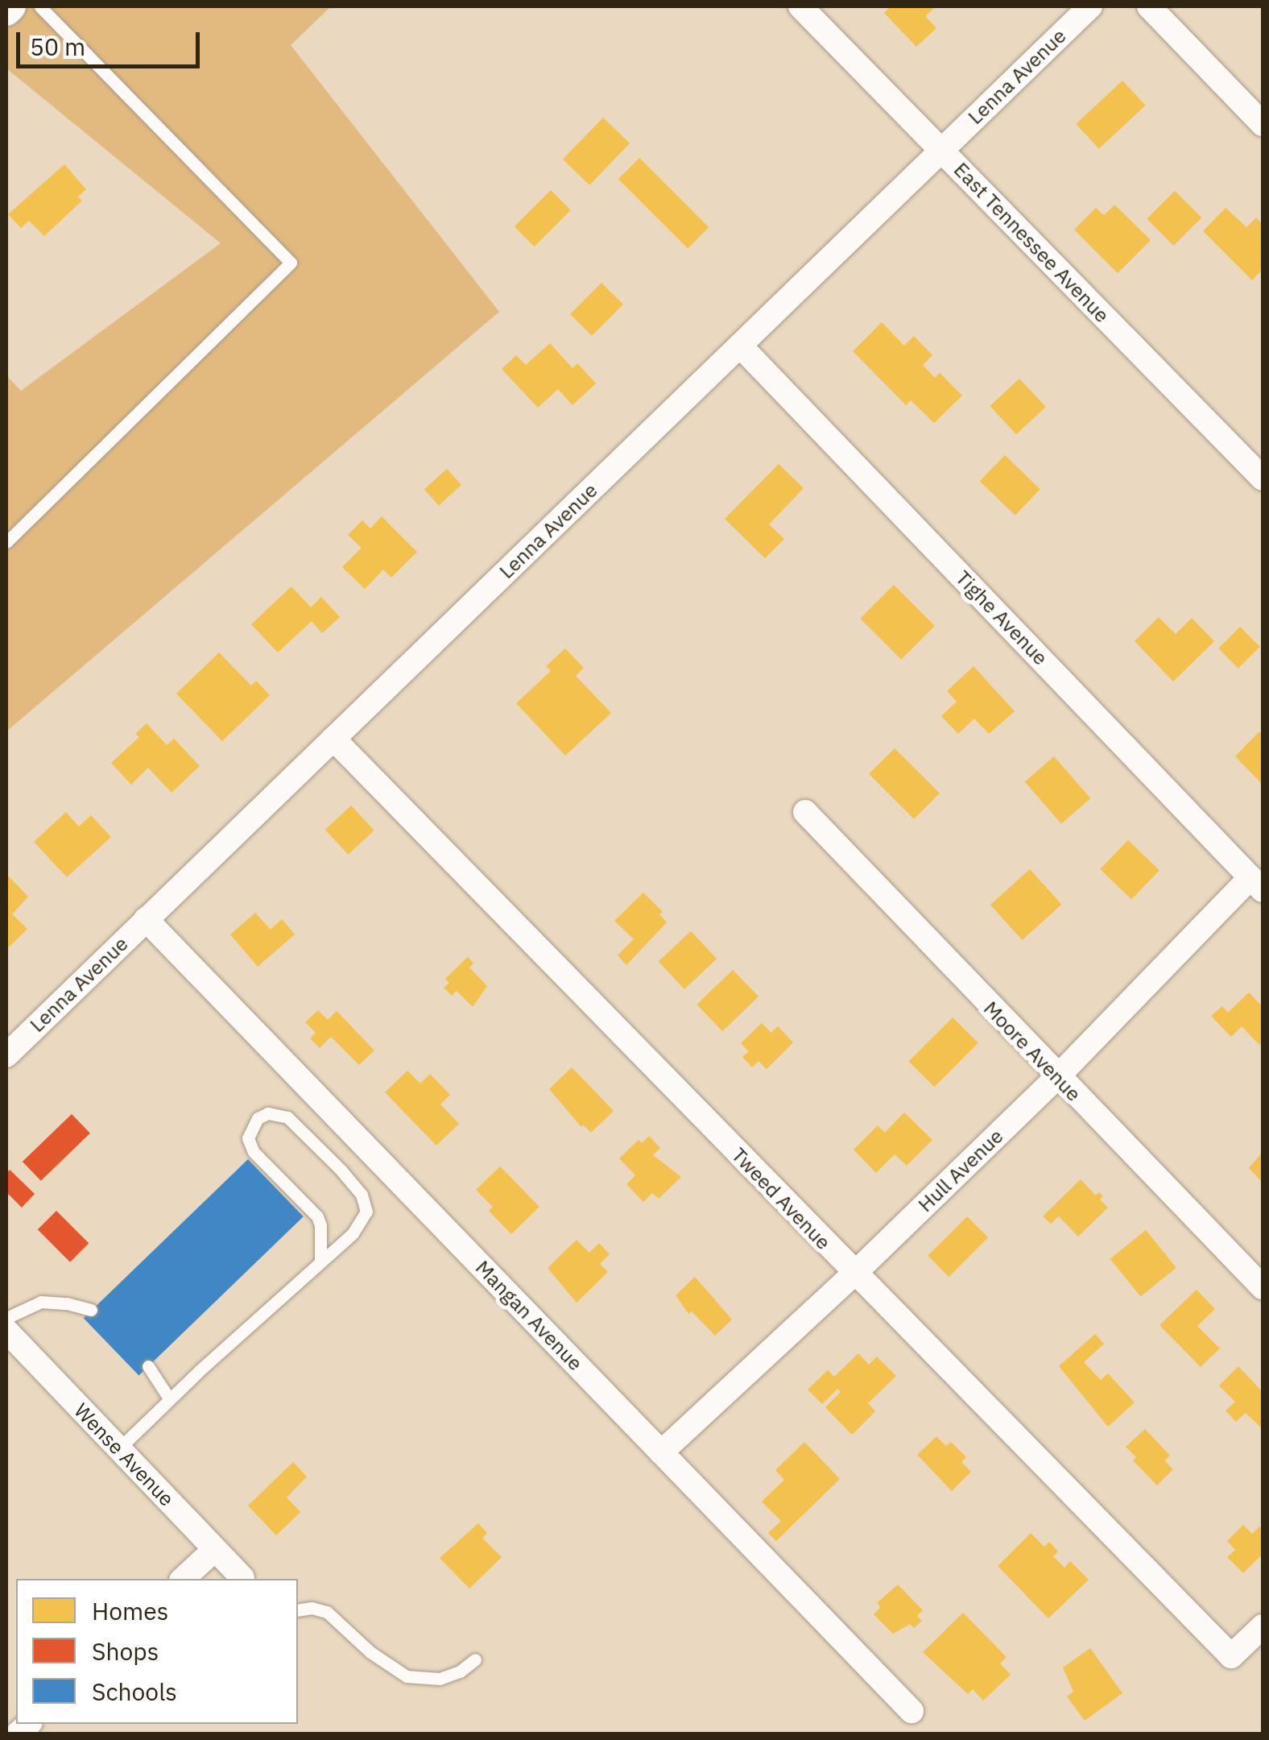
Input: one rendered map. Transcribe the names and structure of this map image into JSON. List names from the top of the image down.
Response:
{
  "streets": {
    "street": [
      "Lenna Avenue",
      "East Tennessee Avenue",
      "Tighe Avenue",
      "Moore Avenue",
      "Hull Avenue",
      "Tweed Avenue",
      "Mangan Avenue",
      "Wense Avenue"
    ]
  },
  "crossings": [
    ["Lenna Avenue", "East Tennessee Avenue"],
    ["Lenna Avenue", "Tighe Avenue"],
    ["Lenna Avenue", "Tweed Avenue"],
    ["Lenna Avenue", "Mangan Avenue"],
    ["Tighe Avenue", "Hull Avenue"],
    ["Moore Avenue", "Hull Avenue"],
    ["Hull Avenue", "Tweed Avenue"],
    ["Hull Avenue", "Mangan Avenue"]
  ],
  "legend": ["Homes", "Shops", "Schools"],
  "scale_bar": "50 m"
}
